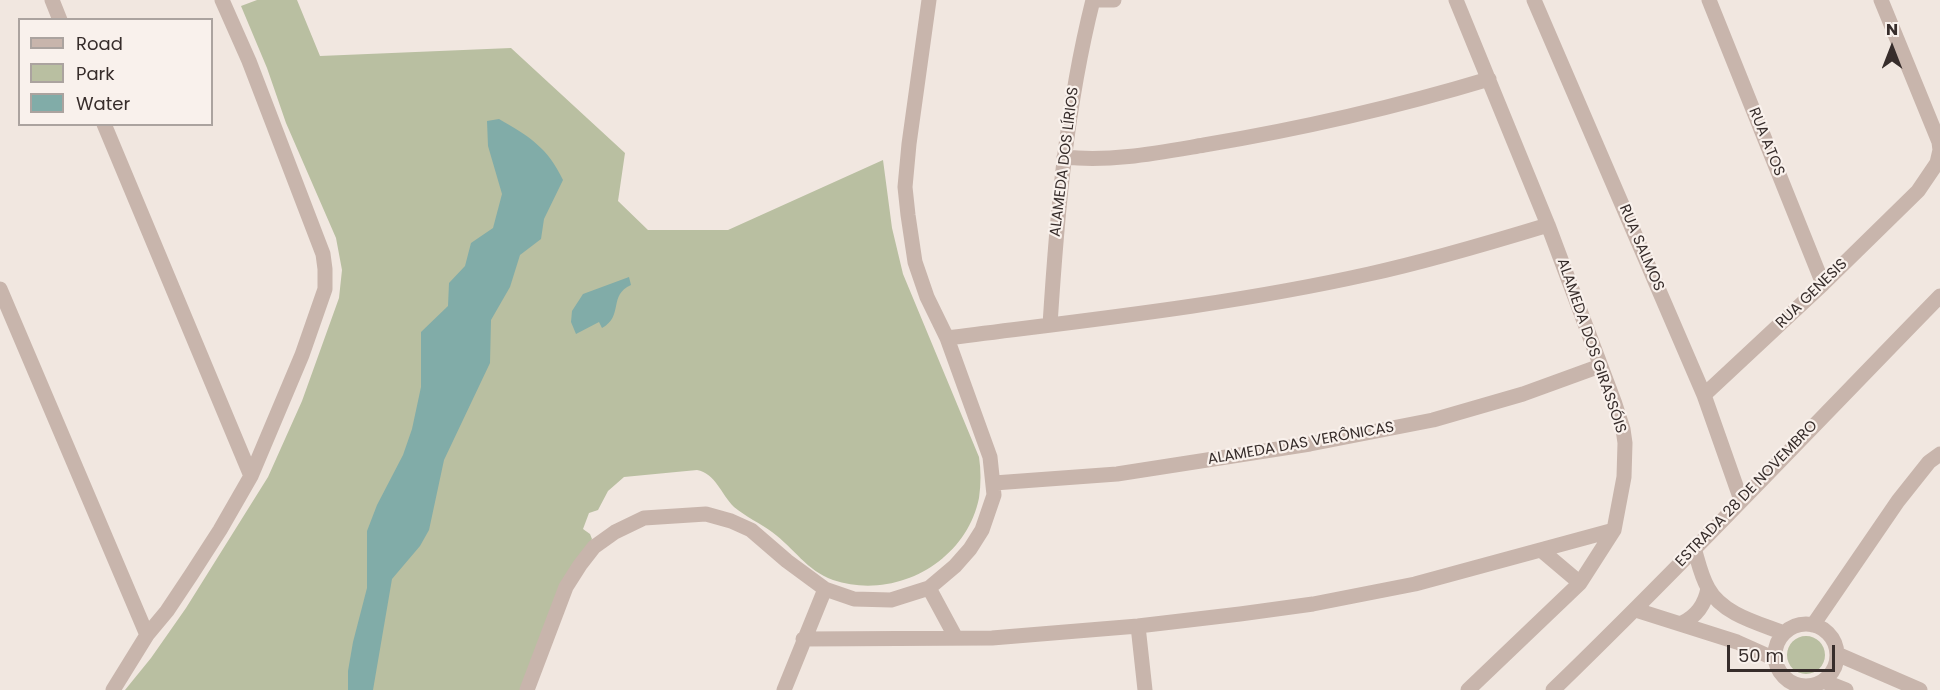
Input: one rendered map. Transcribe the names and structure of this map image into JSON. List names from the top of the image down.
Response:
{
  "streets": {
    "street": [
      "RUA ATOS",
      "ALAMEDA DOS LÍRIOS",
      "RUA SALMOS",
      "RUA GENESIS",
      "ALAMEDA DOS GIRASSÓIS",
      "ALAMEDA DAS VERÔNICAS",
      "ESTRADA 28 DE NOVEMBRO"
    ]
  },
  "crossings": [
    ["RUA ATOS", "RUA GENESIS"],
    ["RUA SALMOS", "RUA GENESIS"],
    ["RUA SALMOS", "ESTRADA 28 DE NOVEMBRO"],
    ["ALAMEDA DOS GIRASSÓIS", "ALAMEDA DAS VERÔNICAS"]
  ],
  "legend": ["Road", "Park", "Water"],
  "scale_bar": "50 m",
  "north": "top"
}
